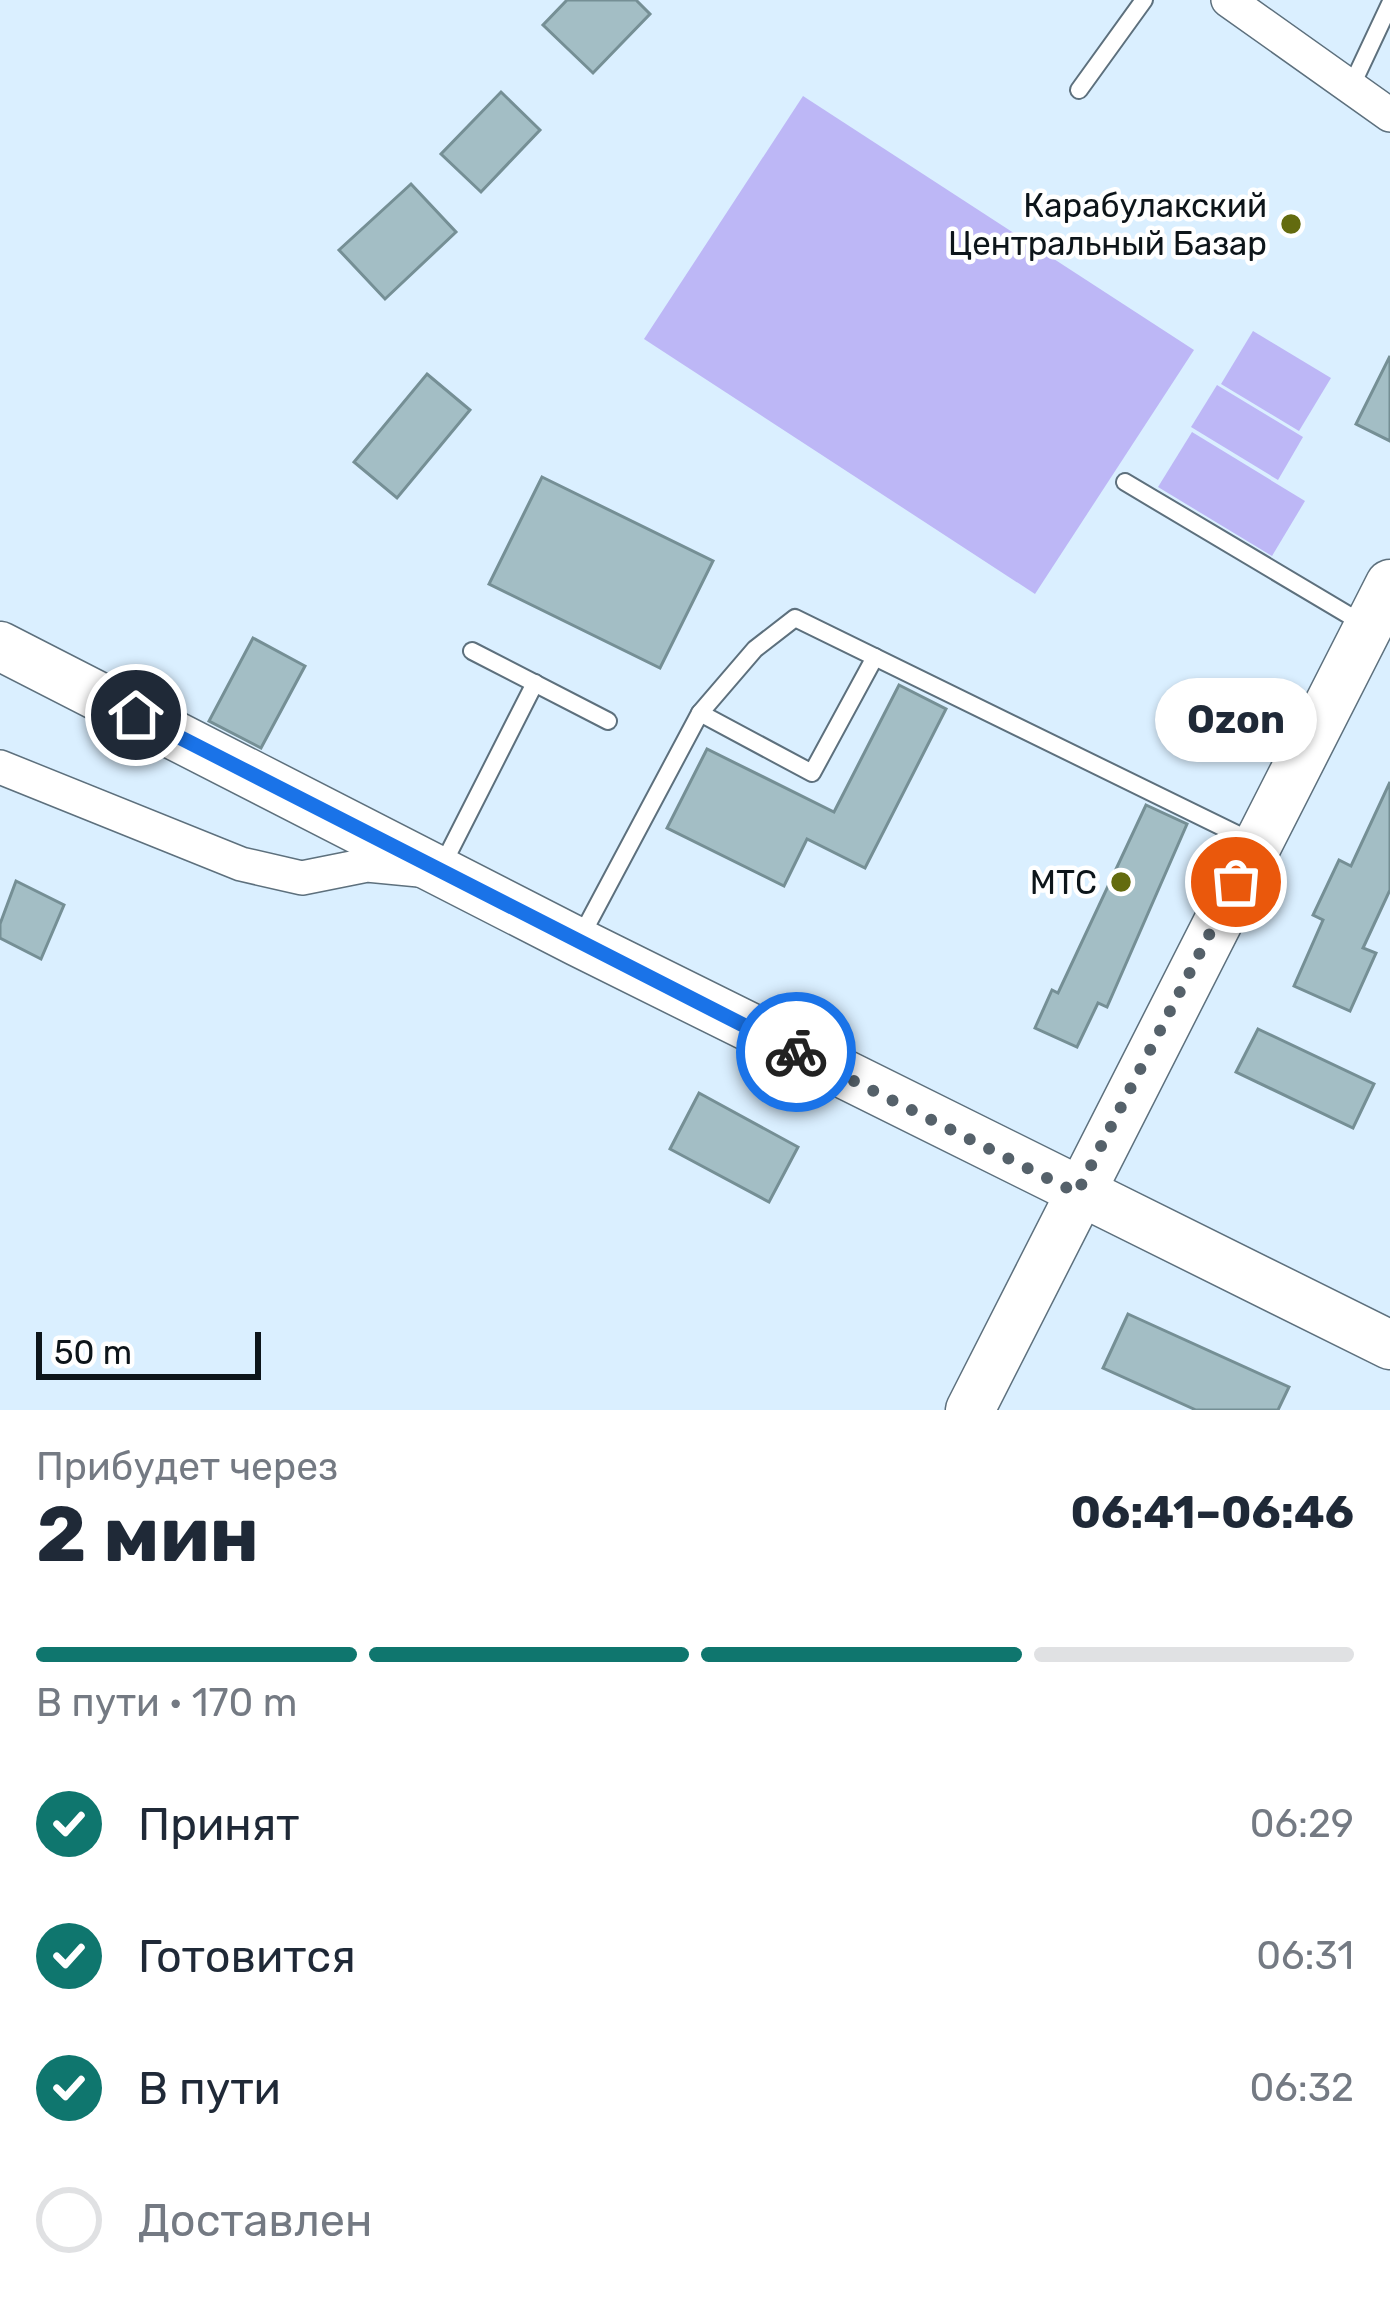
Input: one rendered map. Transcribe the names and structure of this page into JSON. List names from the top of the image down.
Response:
{
  "places": ["Карабулакский Центральный Базар", "МТС", "Ozon"],
  "scale_bar": "50 m",
  "page": {
    "bubble": "Ozon",
    "scale": "50 m",
    "heading": ["2 мин", "Прибудет через", "06:41–06:46"],
    "bar": "В пути · 170 m",
    "list": [
      ["Принят", "06:29"],
      ["Готовится", "06:31"],
      ["В пути", "06:32"],
      "Доставлен"
    ]
  }
}
